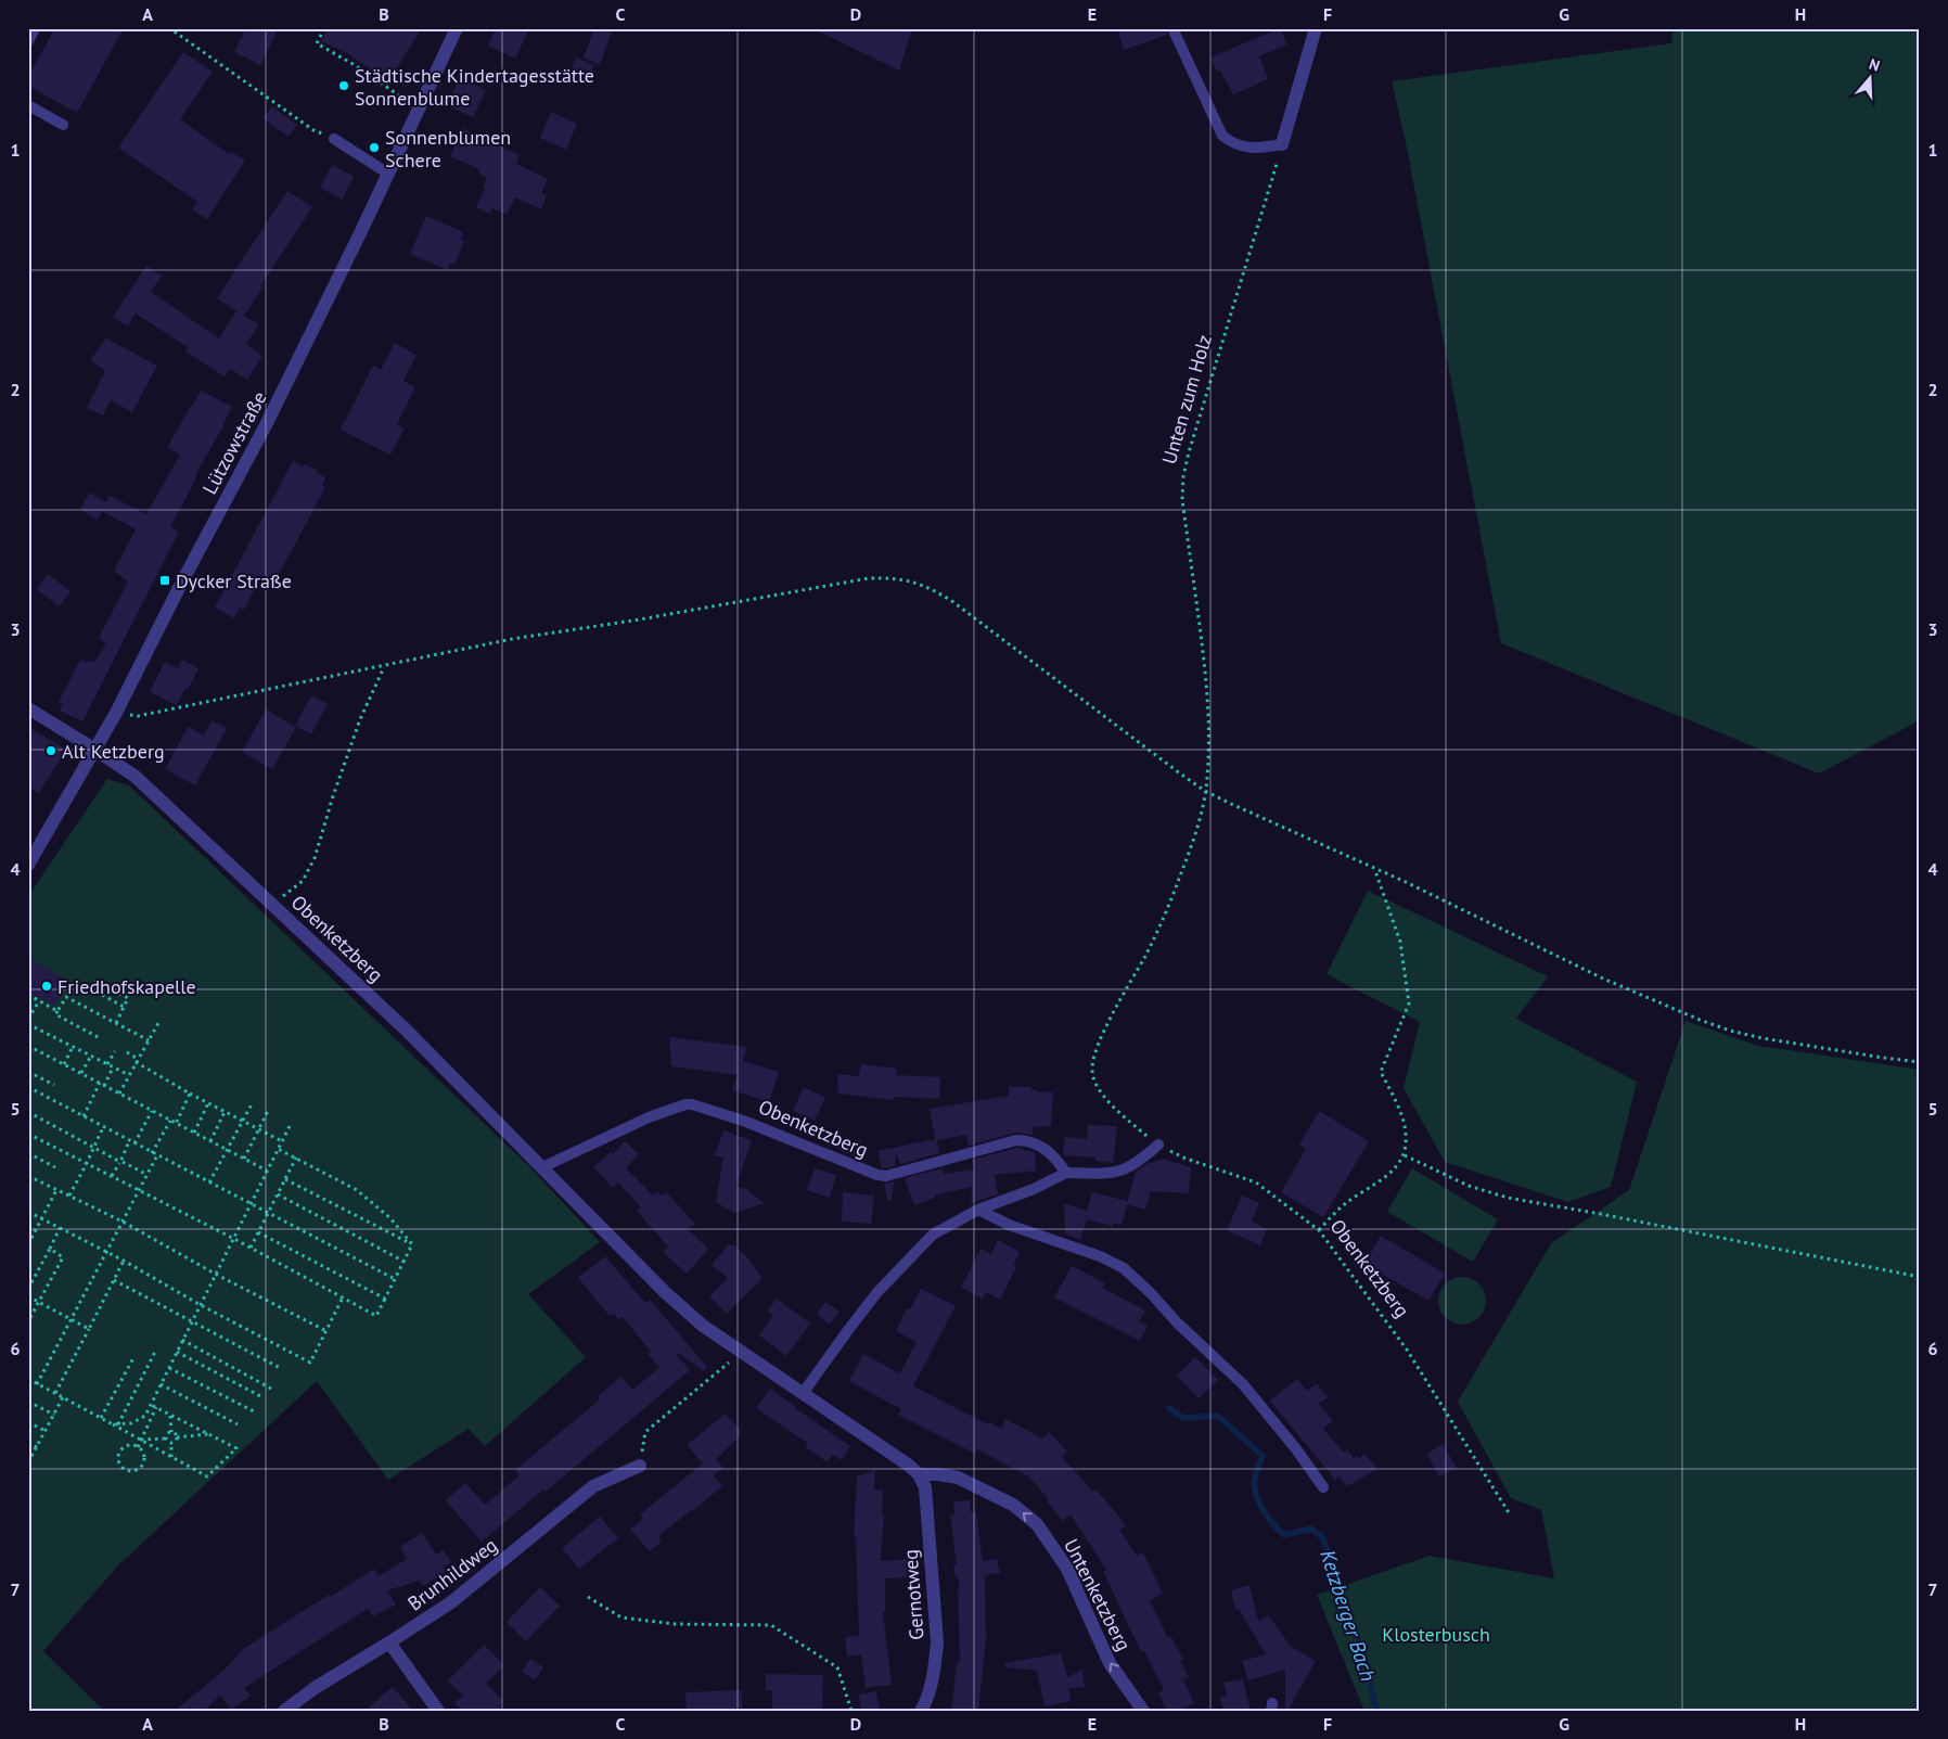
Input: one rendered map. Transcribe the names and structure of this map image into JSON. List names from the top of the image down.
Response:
{
  "streets": {
    "street": [
      "Lützowstraße",
      "Obenketzberg",
      "Brunhildweg",
      "Gernotweg",
      "Untenketzberg"
    ],
    "path": ["Unten zum Holz"]
  },
  "crossings": [
    ["Unten zum Holz", "Obenketzberg"],
    ["Lützowstraße", "Obenketzberg"],
    ["Obenketzberg", "Gernotweg"],
    ["Obenketzberg", "Untenketzberg"],
    ["Gernotweg", "Untenketzberg"]
  ],
  "one_way": ["Untenketzberg"],
  "water": ["Ketzberger Bach"],
  "parks": ["Klosterbusch"],
  "places": {
    "other": [
      "Städtische Kindertagesstätte Sonnenblume",
      "Sonnenblumen Schere",
      "Alt Ketzberg",
      "Friedhofskapelle"
    ],
    "transit": ["Dycker Straße"]
  },
  "north": "top",
  "grid": {
    "columns": [
      "A",
      "B",
      "C",
      "D",
      "E",
      "F",
      "G",
      "H"
    ],
    "rows": [
      "1",
      "2",
      "3",
      "4",
      "5",
      "6",
      "7"
    ]
  }
}
